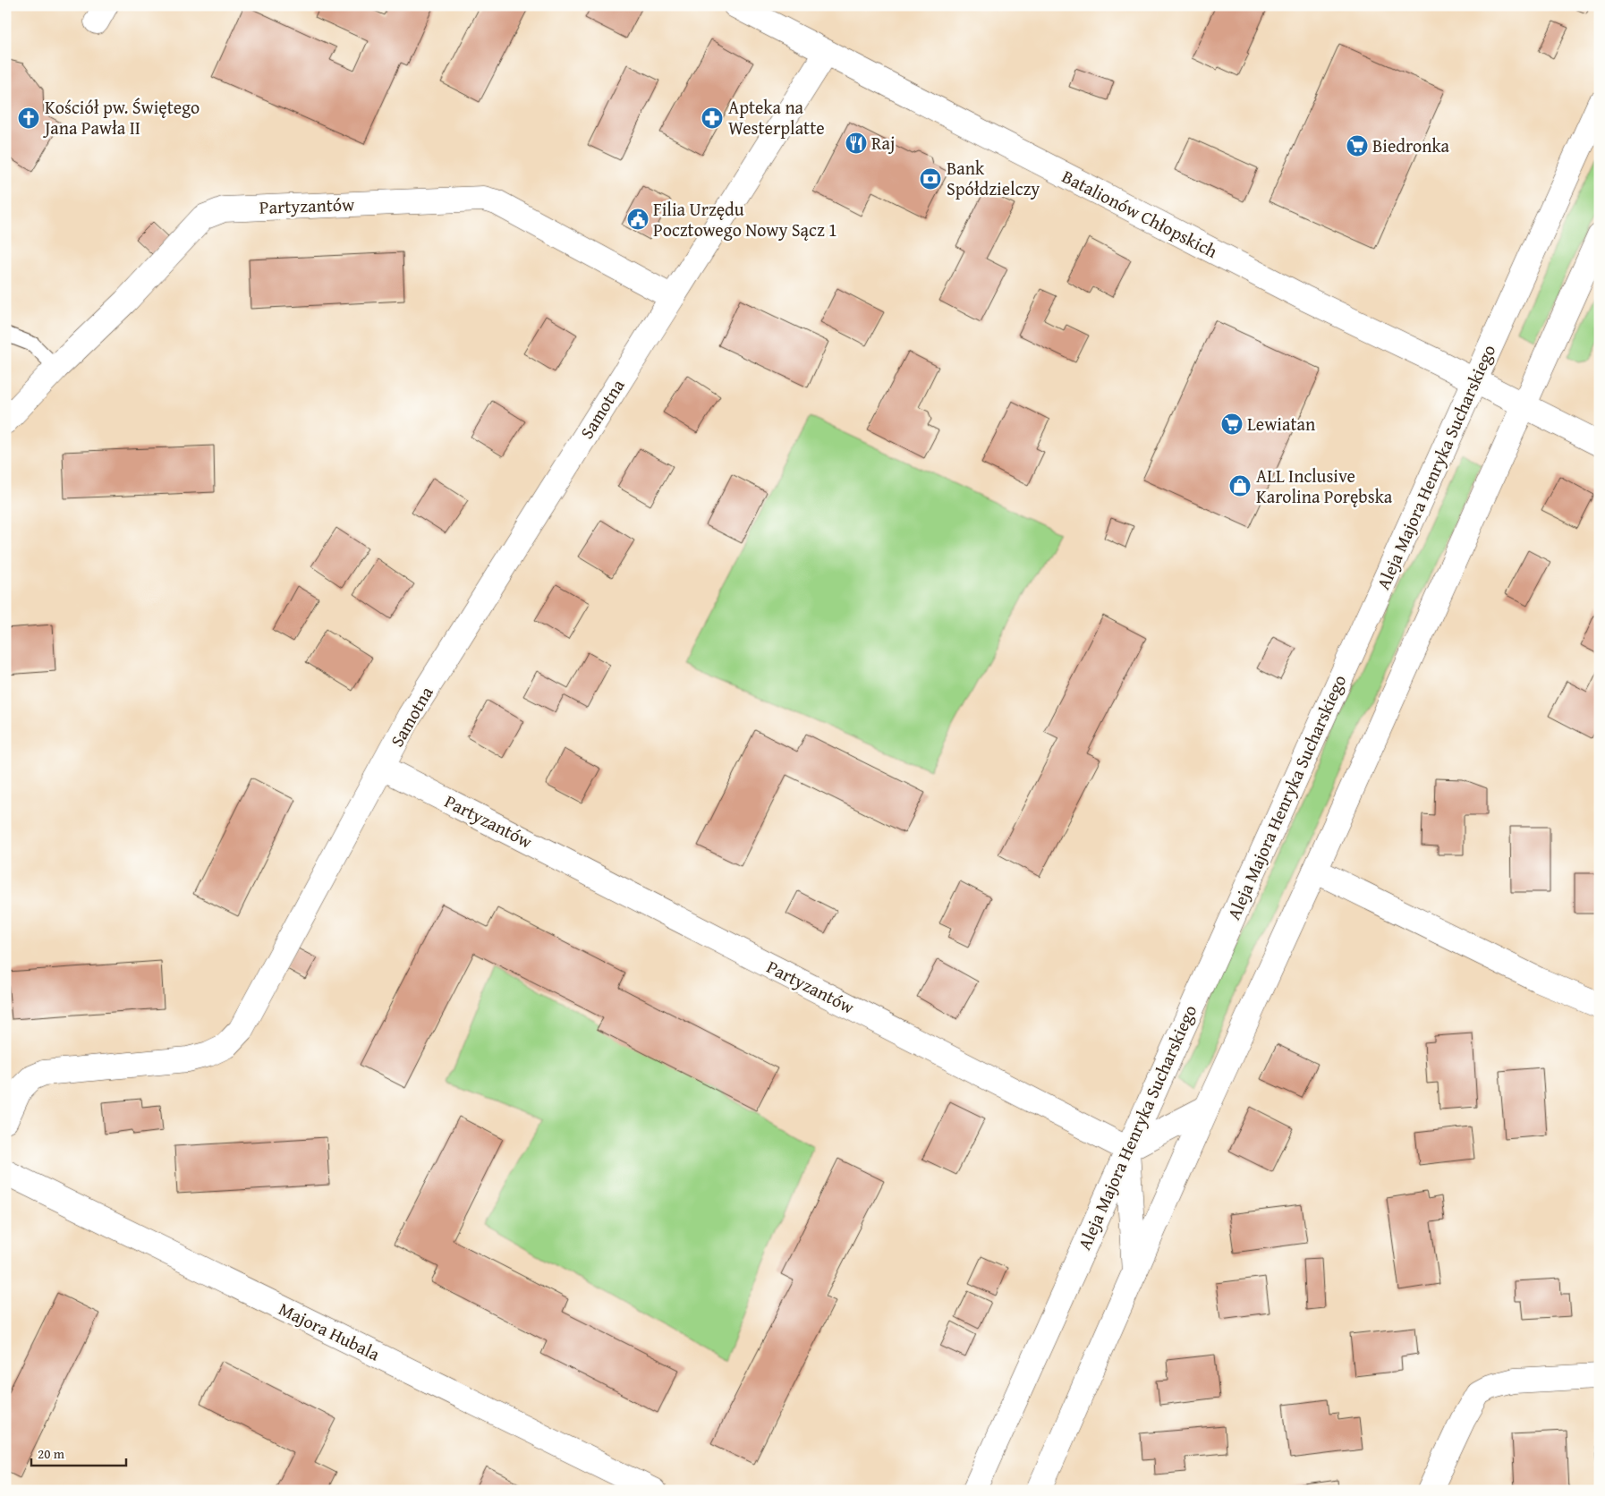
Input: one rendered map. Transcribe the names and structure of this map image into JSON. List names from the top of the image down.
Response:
{
  "streets": {
    "street": [
      "Partyzantów",
      "Batalionów Chłopskich",
      "Samotna",
      "Aleja Majora Henryka Sucharskiego",
      "Majora Hubala"
    ]
  },
  "crossings": [
    ["Partyzantów", "Samotna"],
    ["Partyzantów", "Aleja Majora Henryka Sucharskiego"],
    ["Batalionów Chłopskich", "Samotna"],
    ["Batalionów Chłopskich", "Aleja Majora Henryka Sucharskiego"]
  ],
  "places": {
    "church": ["Kościół pw. Świętego Jana Pawła II"],
    "pharmacy": ["Apteka na Westerplatte"],
    "restaurant": ["Raj"],
    "supermarket": ["Biedronka", "Lewiatan"],
    "bank": ["Bank Spółdzielczy"],
    "public building": ["Filia Urzędu Pocztowego Nowy Sącz 1"],
    "shop": ["ALL Inclusive Karolina Porębska"]
  },
  "scale_bar": "20 m"
}
